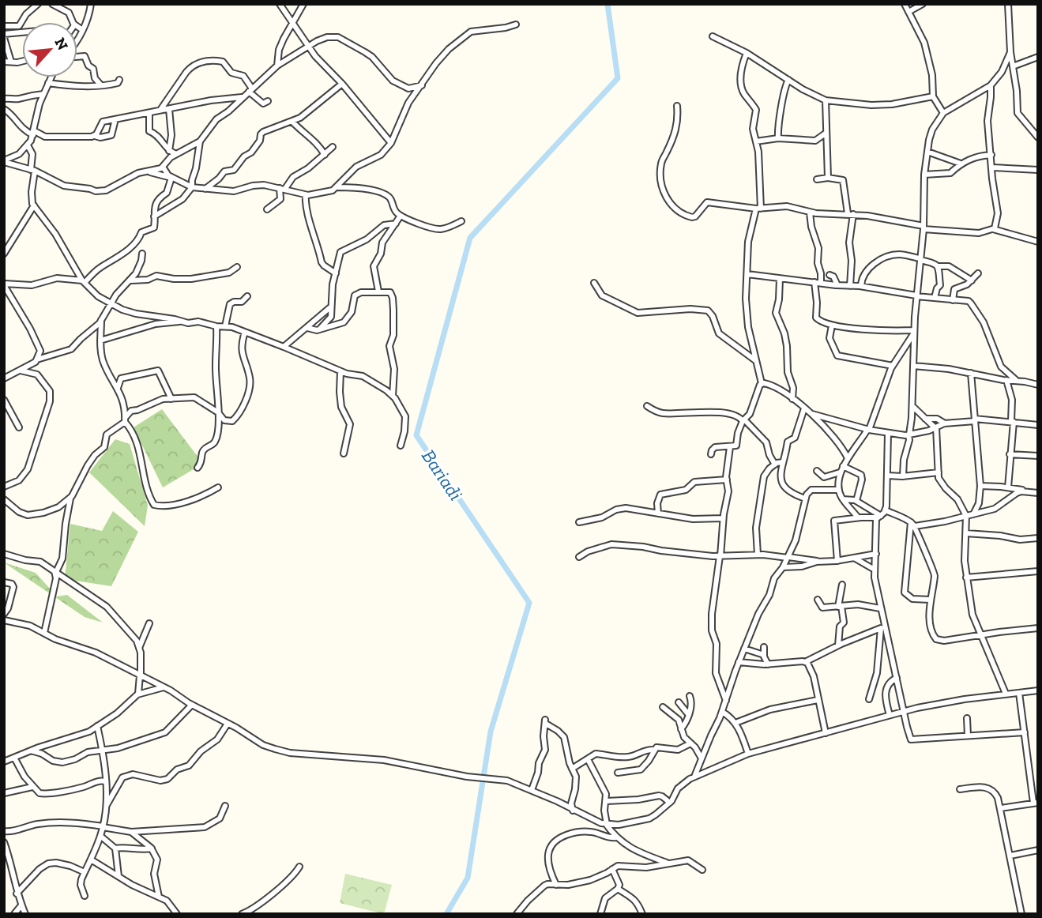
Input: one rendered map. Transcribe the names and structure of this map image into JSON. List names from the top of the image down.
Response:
{
  "water": ["Bariadi"],
  "north": "top right"
}
